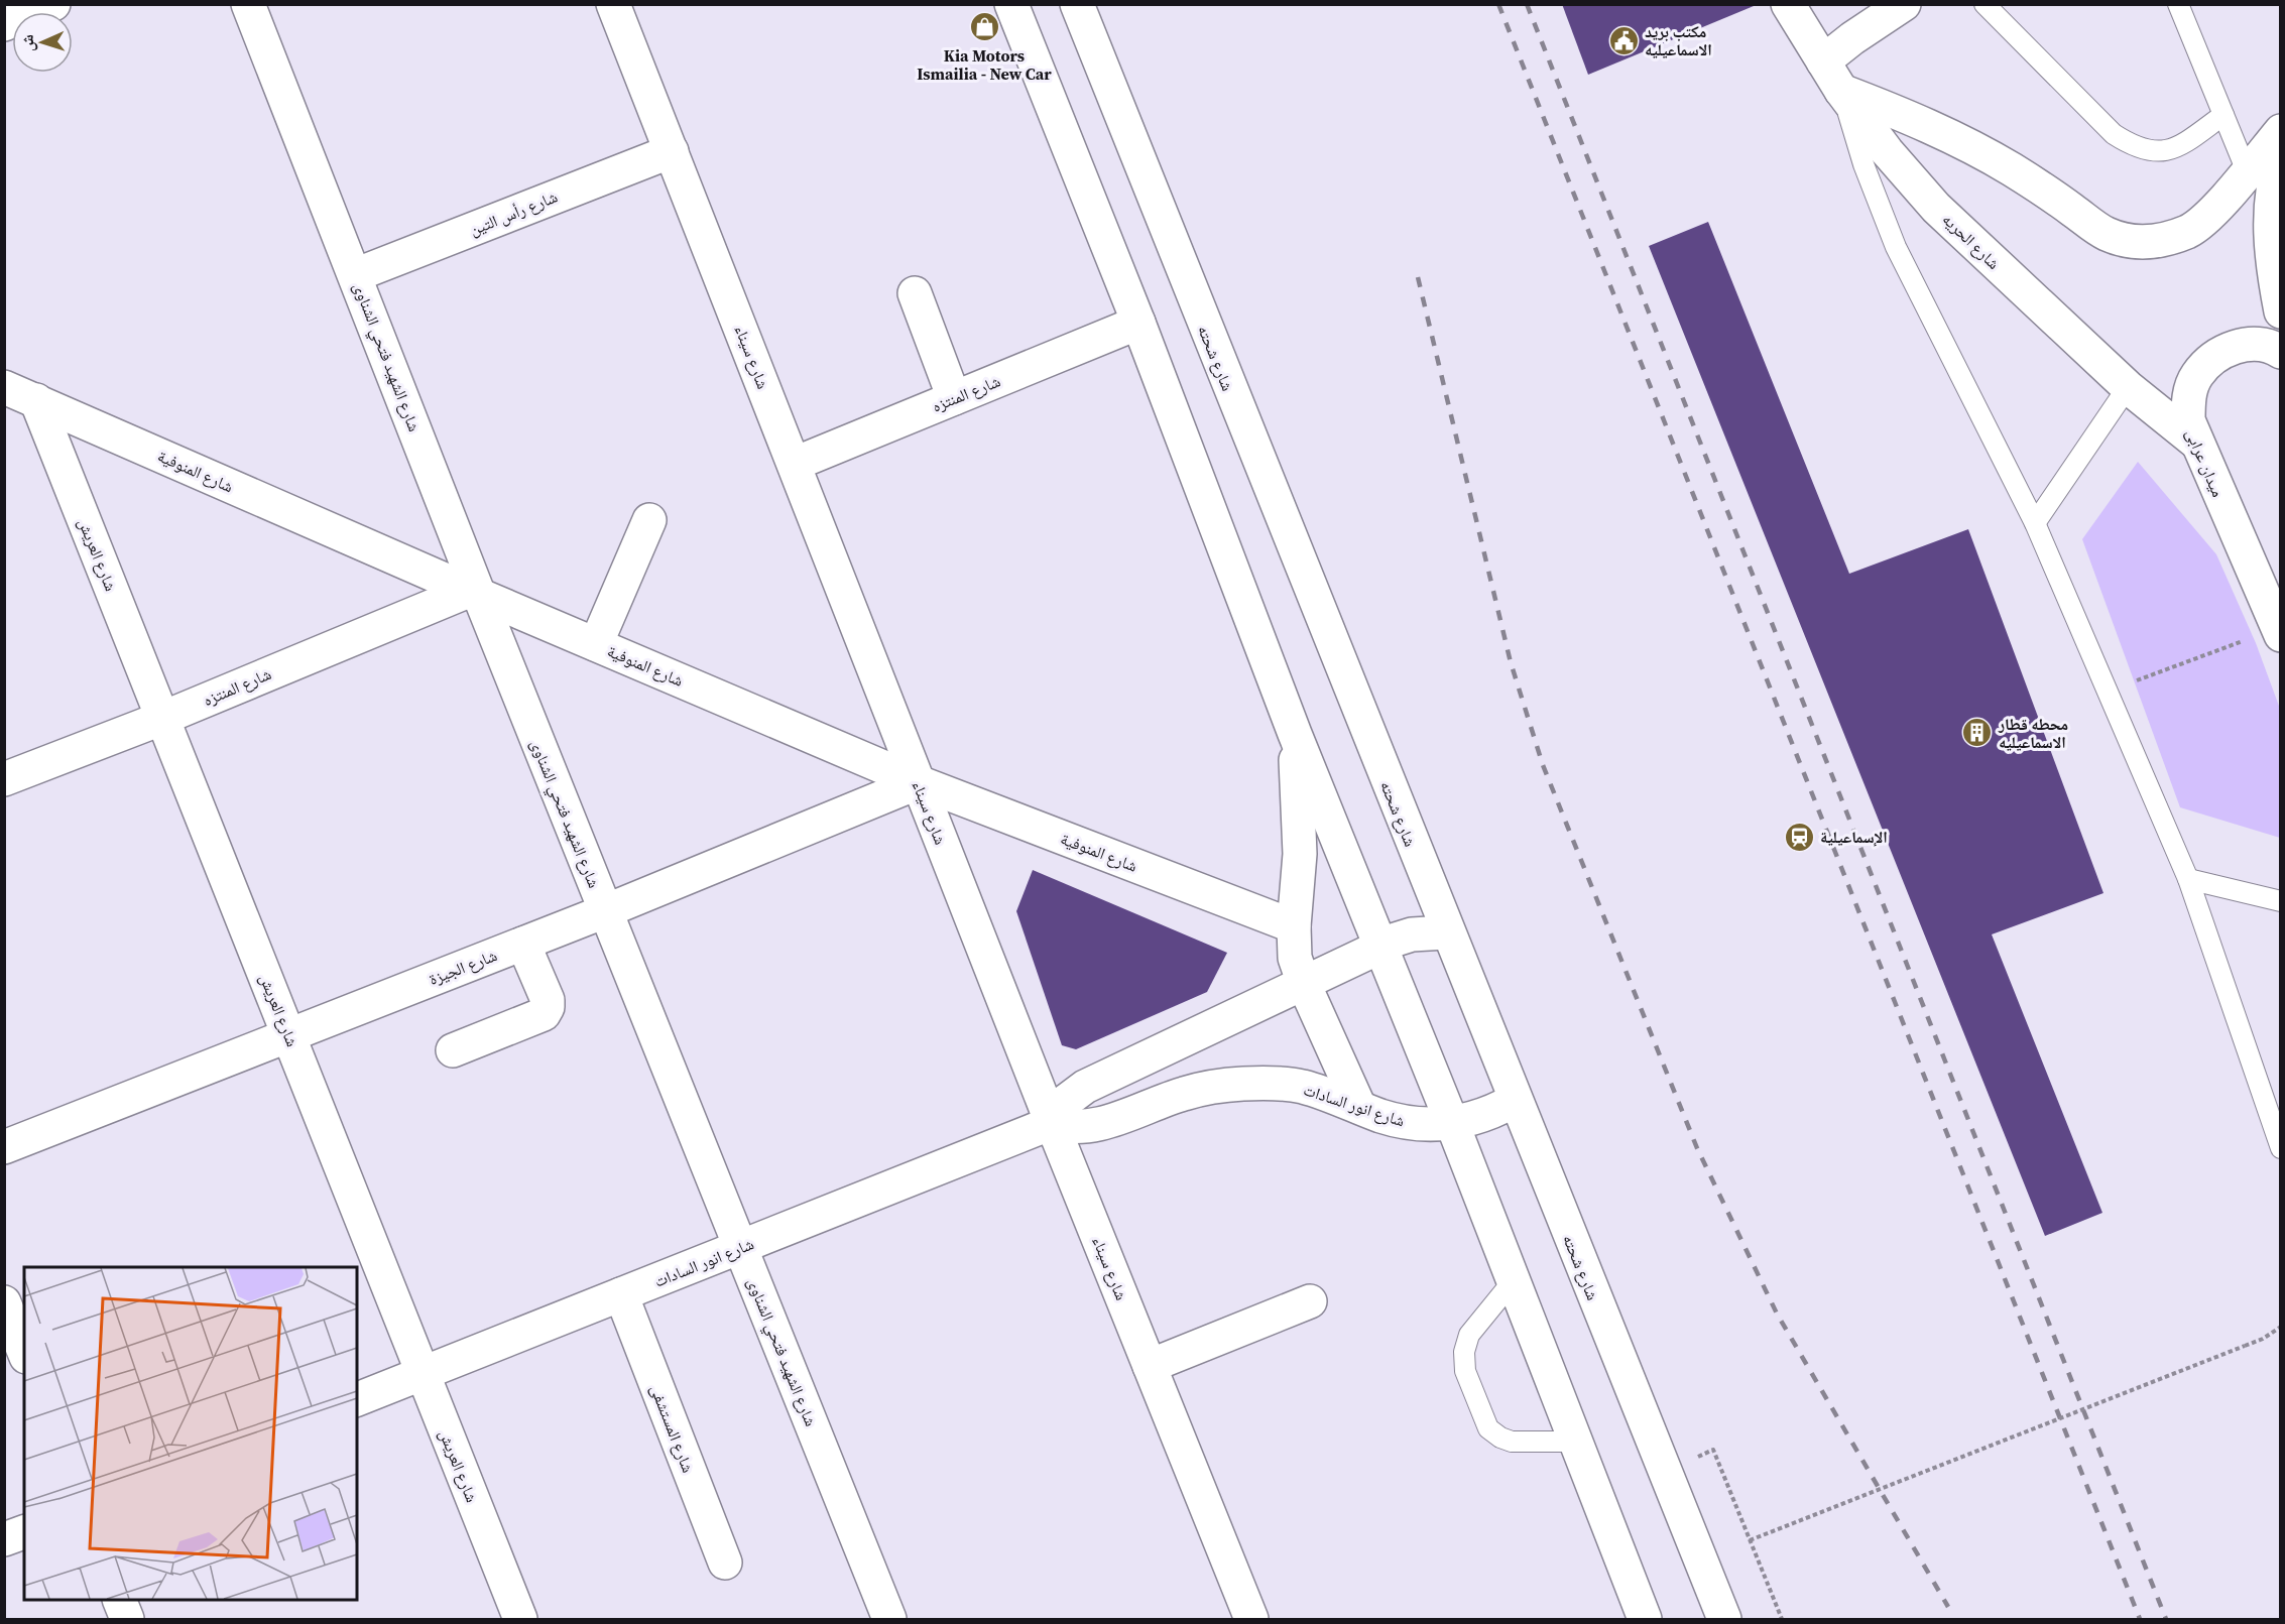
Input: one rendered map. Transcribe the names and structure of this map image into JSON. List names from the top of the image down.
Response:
{
  "streets": {
    "street": [
      "شارع رأس التين",
      "شارع الحريه",
      "شارع الشهيد فتحي الشناوى",
      "شارع سيناء",
      "شارع شحته",
      "شارع المنتزه",
      "ميدان عرابى",
      "شارع المنوفية",
      "شارع العريش",
      "شارع الجيزة",
      "شارع انور السادات",
      "شارع المستشفى"
    ]
  },
  "crossings": [
    ["شارع رأس التين", "شارع الشهيد فتحي الشناوى"],
    ["شارع رأس التين", "شارع سيناء"],
    ["شارع الحريه", "ميدان عرابى"],
    ["شارع الشهيد فتحي الشناوى", "شارع المنتزه"],
    ["شارع الشهيد فتحي الشناوى", "شارع المنوفية"],
    ["شارع الشهيد فتحي الشناوى", "شارع الجيزة"],
    ["شارع الشهيد فتحي الشناوى", "شارع انور السادات"],
    ["شارع سيناء", "شارع المنتزه"],
    ["شارع سيناء", "شارع المنوفية"],
    ["شارع سيناء", "شارع الجيزة"],
    ["شارع سيناء", "شارع انور السادات"],
    ["شارع شحته", "شارع انور السادات"],
    ["شارع المنتزه", "شارع المنوفية"],
    ["شارع المنتزه", "شارع العريش"],
    ["شارع المنوفية", "شارع العريش"],
    ["شارع المنوفية", "شارع الجيزة"],
    ["شارع العريش", "شارع الجيزة"],
    ["شارع العريش", "شارع انور السادات"],
    ["شارع انور السادات", "شارع المستشفى"]
  ],
  "places": {
    "shop": ["Kia Motors Ismailia - New Car"],
    "public building": ["مكتب بريد الاسماعيليه"],
    "building": ["محطه قطار الاسماعيليه"],
    "station": ["الإسماعيلية"]
  },
  "north": "left"
}
